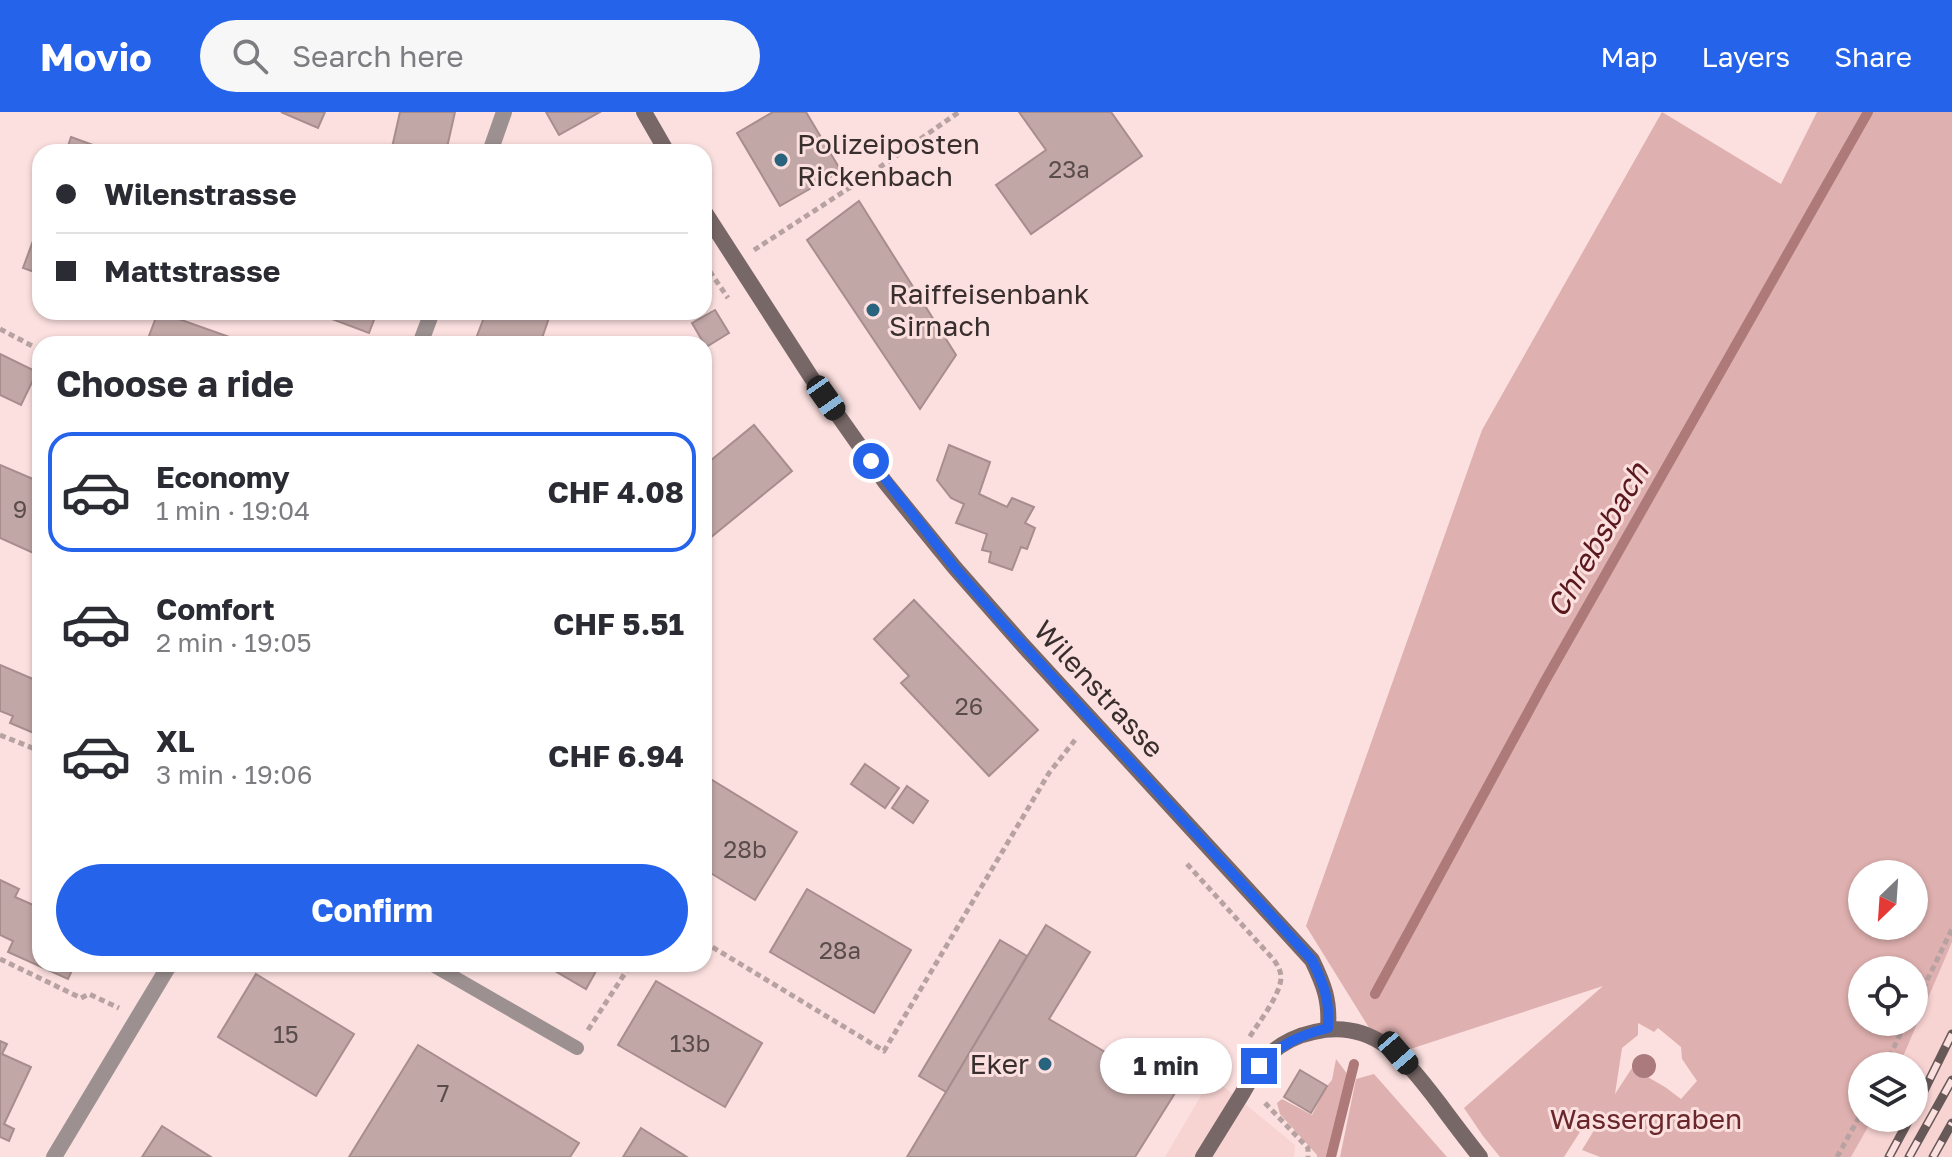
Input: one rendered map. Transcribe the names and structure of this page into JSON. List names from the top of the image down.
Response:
{
  "streets": {
    "street": ["Wilenstrasse"]
  },
  "water": ["Chrebsbach"],
  "parks": ["Wassergraben"],
  "places": ["Polizeiposten Rickenbach", "Raiffeisenbank Sirnach", "Eker"],
  "house_numbers": [
    "23a",
    "9",
    "26",
    "28b",
    "28a",
    "15",
    "13b",
    "7"
  ],
  "north": "bottom left",
  "page": {
    "header": "Movio",
    "search": "Search here",
    "nav": ["Map", "Layers", "Share"],
    "banner": ["Wilenstrasse", "Mattstrasse"],
    "heading": "Choose a ride",
    "list": [
      {
        "name": "Economy",
        "note": "1 min · 19:04",
        "value": "CHF 4.08"
      },
      {
        "name": "Comfort",
        "note": "2 min · 19:05",
        "value": "CHF 5.51"
      },
      {
        "name": "XL",
        "note": "3 min · 19:06",
        "value": "CHF 6.94"
      }
    ],
    "buttons": "Confirm",
    "bubble": "1 min"
  }
}
